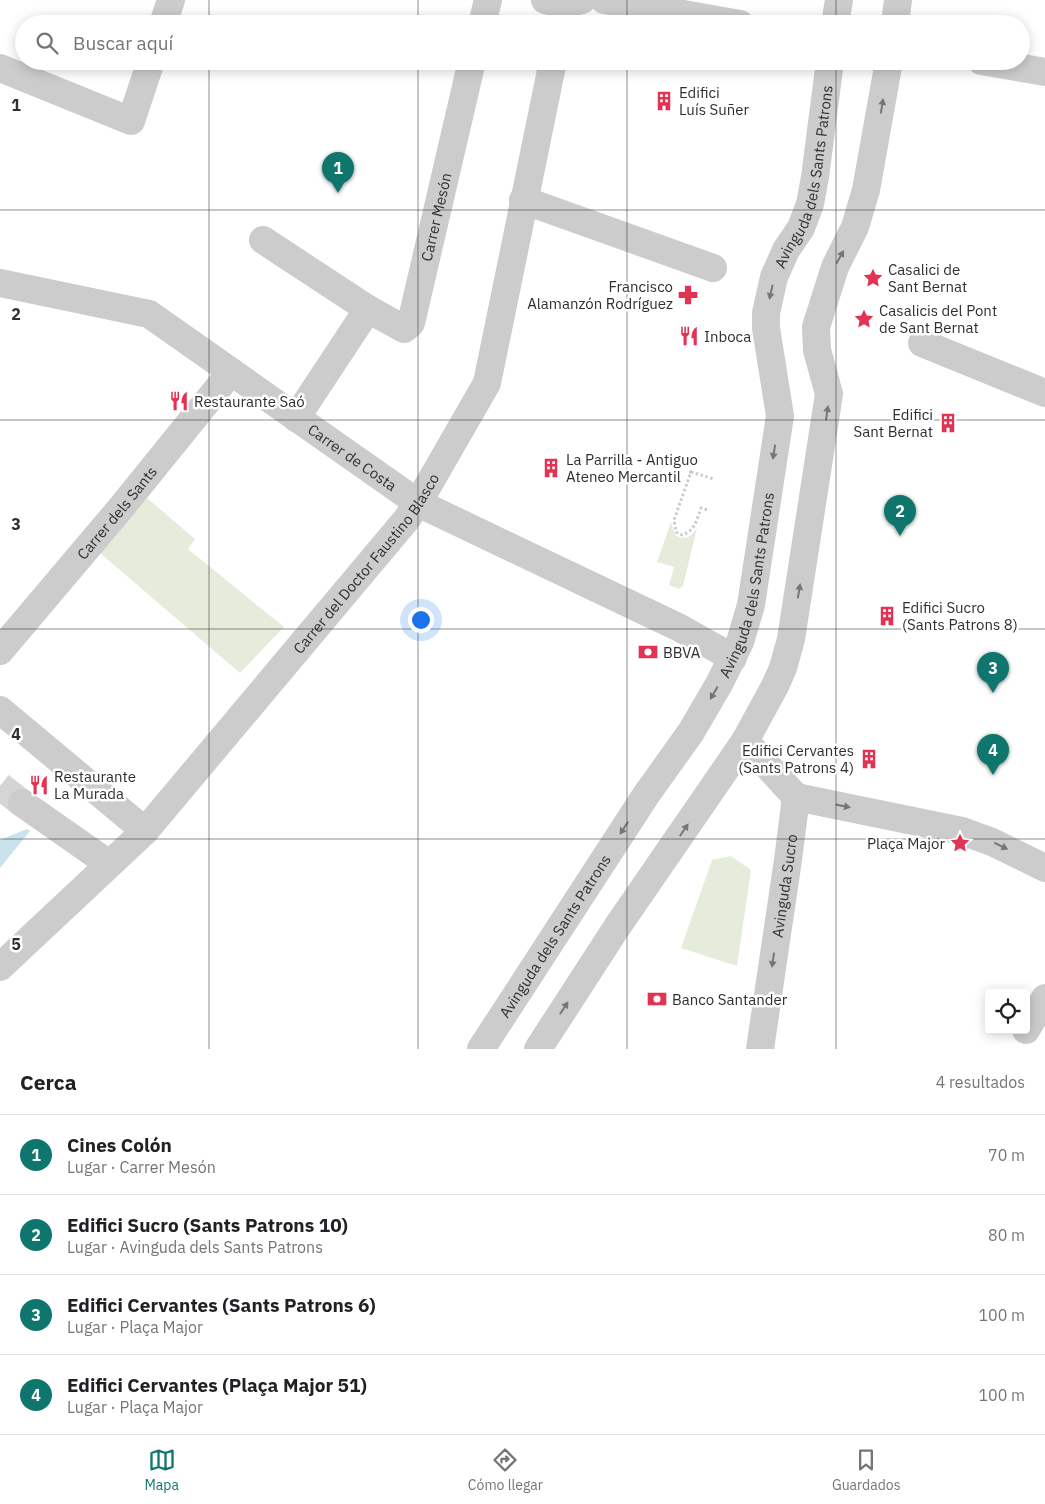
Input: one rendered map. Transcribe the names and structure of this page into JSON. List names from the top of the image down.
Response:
{
  "streets": {
    "street": [
      "Avinguda dels Sants Patrons",
      "Carrer Mesón",
      "Carrer de Costa",
      "Carrer dels Sants",
      "Carrer del Doctor Faustino Blasco",
      "Avinguda Sucro"
    ]
  },
  "crossings": [
    ["Avinguda dels Sants Patrons", "Carrer de Costa"],
    ["Carrer de Costa", "Carrer dels Sants"],
    ["Carrer de Costa", "Carrer del Doctor Faustino Blasco"]
  ],
  "places": {
    "building": [
      "Edifici Luís Suñer",
      "Edifici Sant Bernat",
      "La Parrilla - Antiguo Ateneo Mercantil",
      "Edifici Sucro (Sants Patrons 8)",
      "Edifici Cervantes (Sants Patrons 4)"
    ],
    "place": ["Casalici de Sant Bernat", "Casalicis del Pont de Sant Bernat", "Plaça Major"],
    "pharmacy": ["Francisco Alamanzón Rodríguez"],
    "restaurant": ["Inboca", "Restaurante Saó", "Restaurante La Murada"],
    "bank": ["BBVA", "Banco Santander"]
  },
  "page": {
    "search": "Buscar aquí",
    "pins": [
      "1",
      "2",
      "3",
      "4"
    ],
    "heading": ["Cerca", "4 resultados"],
    "list": [
      {
        "mark": "1",
        "name": "Cines Colón",
        "note": "Lugar · Carrer Mesón",
        "value": "70 m"
      },
      {
        "mark": "2",
        "name": "Edifici Sucro (Sants Patrons 10)",
        "note": "Lugar · Avinguda dels Sants Patrons",
        "value": "80 m"
      },
      {
        "mark": "3",
        "name": "Edifici Cervantes (Sants Patrons 6)",
        "note": "Lugar · Plaça Major",
        "value": "100 m"
      },
      {
        "mark": "4",
        "name": "Edifici Cervantes (Plaça Major 51)",
        "note": "Lugar · Plaça Major",
        "value": "100 m"
      }
    ],
    "nav": ["Mapa", "Cómo llegar", "Guardados"]
  },
  "grid": {
    "rows": [
      "1",
      "2",
      "3",
      "4",
      "5"
    ]
  }
}
